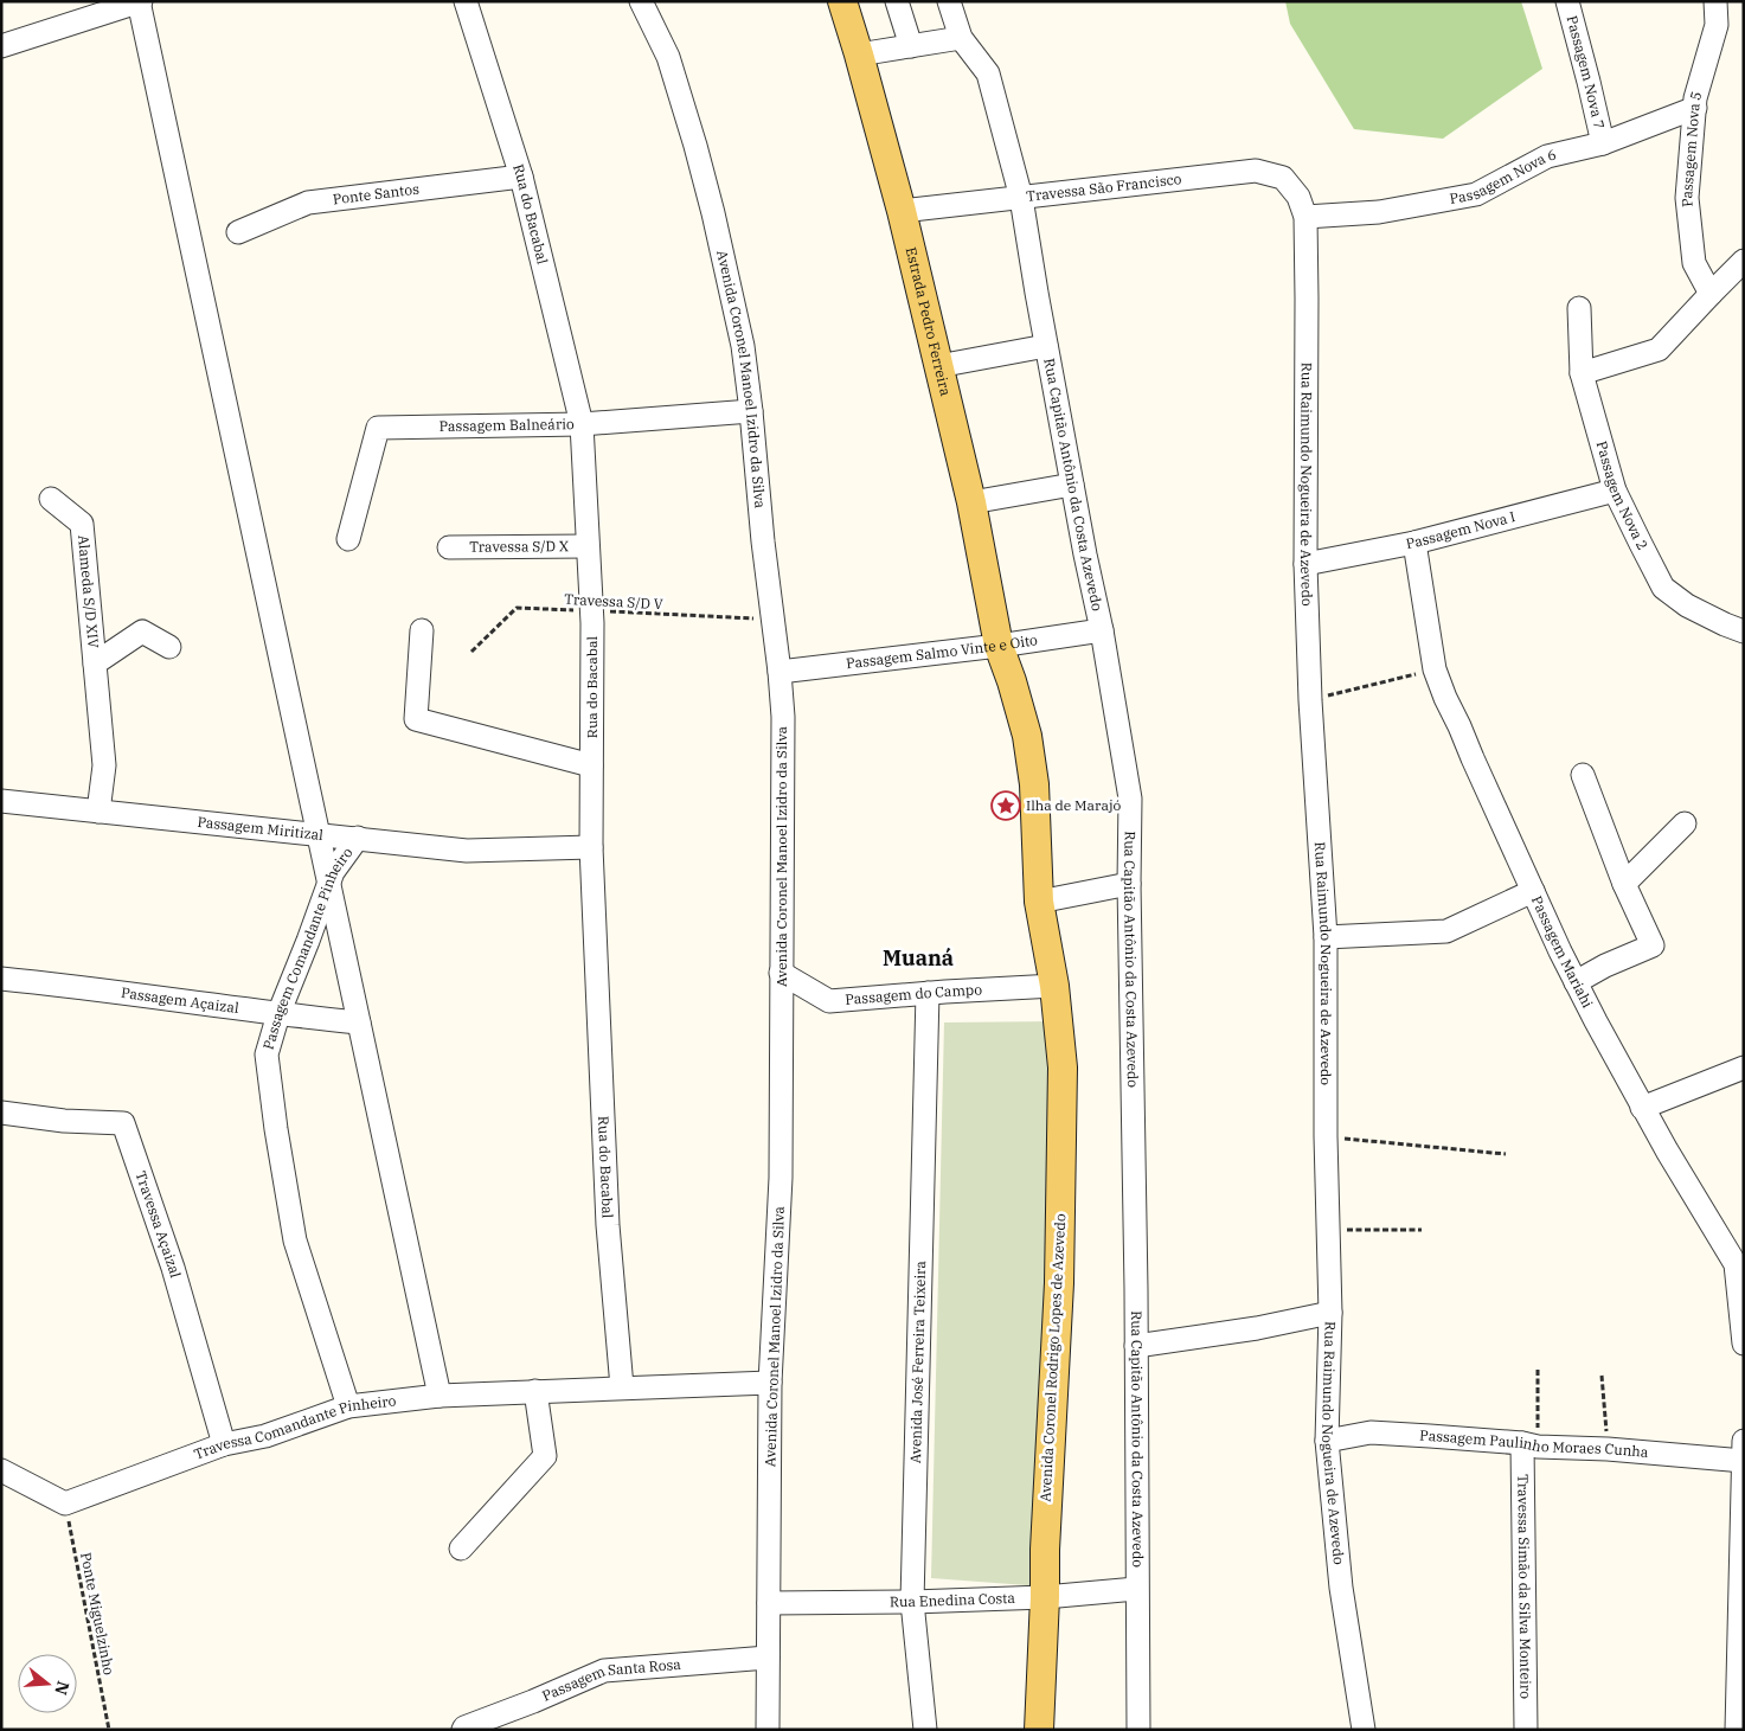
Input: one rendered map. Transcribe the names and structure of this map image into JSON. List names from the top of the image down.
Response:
{
  "streets": {
    "main road": ["Estrada Pedro Ferreira", "Avenida Coronel Rodrigo Lopes de Azevedo"],
    "street": [
      "Passagem Nova 7",
      "Passagem Nova 5",
      "Passagem Nova 6",
      "Travessa São Francisco",
      "Ponte Santos",
      "Rua do Bacabal",
      "Avenida Coronel Manoel Izidro da Silva",
      "Passagem Balneário",
      "Rua Capitão Antônio da Costa Azevedo",
      "Rua Raimundo Nogueira de Azevedo",
      "Passagem Nova 2",
      "Passagem Nova I",
      "Travessa S/D X",
      "Alameda S/D XIV",
      "Passagem Salmo Vinte e Oito",
      "Passagem Miritizal",
      "Passagem Comandante Pinheiro",
      "Passagem Mariahi",
      "Passagem do Campo",
      "Passagem Açaizal",
      "Travessa Açaizal",
      "Avenida José Ferreira Teixeira",
      "Travessa Comandante Pinheiro",
      "Passagem Paulinho Moraes Cunha",
      "Travessa Simão da Silva Monteiro",
      "Rua Enedina Costa",
      "Passagem Santa Rosa"
    ],
    "path": ["Travessa S/D V", "Ponte Miguelzinho"]
  },
  "crossings": [
    ["Passagem Nova 7", "Passagem Nova 6"],
    ["Passagem Nova 5", "Passagem Nova 6"],
    ["Passagem Nova 6", "Travessa São Francisco"],
    ["Passagem Nova 6", "Rua Raimundo Nogueira de Azevedo"],
    ["Travessa São Francisco", "Estrada Pedro Ferreira"],
    ["Travessa São Francisco", "Rua Capitão Antônio da Costa Azevedo"],
    ["Travessa São Francisco", "Rua Raimundo Nogueira de Azevedo"],
    ["Ponte Santos", "Rua do Bacabal"],
    ["Rua do Bacabal", "Passagem Balneário"],
    ["Rua do Bacabal", "Travessa S/D X"],
    ["Rua do Bacabal", "Travessa S/D V"],
    ["Rua do Bacabal", "Passagem Miritizal"],
    ["Rua do Bacabal", "Travessa Comandante Pinheiro"],
    ["Estrada Pedro Ferreira", "Passagem Salmo Vinte e Oito"],
    ["Estrada Pedro Ferreira", "Avenida Coronel Rodrigo Lopes de Azevedo"],
    ["Avenida Coronel Manoel Izidro da Silva", "Passagem Balneário"],
    ["Avenida Coronel Manoel Izidro da Silva", "Travessa S/D V"],
    ["Avenida Coronel Manoel Izidro da Silva", "Passagem Salmo Vinte e Oito"],
    ["Avenida Coronel Manoel Izidro da Silva", "Passagem do Campo"],
    ["Avenida Coronel Manoel Izidro da Silva", "Travessa Comandante Pinheiro"],
    ["Avenida Coronel Manoel Izidro da Silva", "Rua Enedina Costa"],
    ["Avenida Coronel Manoel Izidro da Silva", "Passagem Santa Rosa"],
    ["Rua Capitão Antônio da Costa Azevedo", "Passagem Salmo Vinte e Oito"],
    ["Rua Capitão Antônio da Costa Azevedo", "Rua Enedina Costa"],
    ["Rua Raimundo Nogueira de Azevedo", "Passagem Nova I"],
    ["Rua Raimundo Nogueira de Azevedo", "Passagem Paulinho Moraes Cunha"],
    ["Passagem Nova 2", "Passagem Nova I"],
    ["Passagem Nova I", "Passagem Mariahi"],
    ["Alameda S/D XIV", "Passagem Miritizal"],
    ["Passagem Miritizal", "Passagem Comandante Pinheiro"],
    ["Passagem Comandante Pinheiro", "Passagem Açaizal"],
    ["Passagem Comandante Pinheiro", "Travessa Comandante Pinheiro"],
    ["Passagem do Campo", "Avenida Coronel Rodrigo Lopes de Azevedo"],
    ["Passagem do Campo", "Avenida José Ferreira Teixeira"],
    ["Travessa Açaizal", "Travessa Comandante Pinheiro"],
    ["Avenida Coronel Rodrigo Lopes de Azevedo", "Rua Enedina Costa"],
    ["Avenida José Ferreira Teixeira", "Rua Enedina Costa"],
    ["Travessa Comandante Pinheiro", "Ponte Miguelzinho"],
    ["Passagem Paulinho Moraes Cunha", "Travessa Simão da Silva Monteiro"]
  ],
  "districts": ["Muaná"],
  "places": {
    "place": ["Ilha de Marajó"]
  },
  "north": "right"
}
